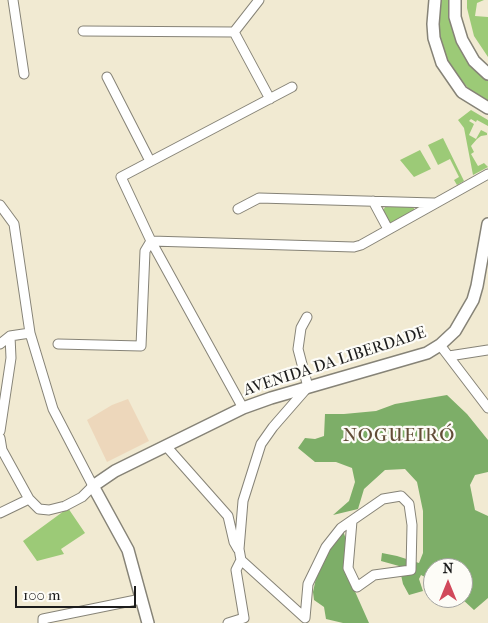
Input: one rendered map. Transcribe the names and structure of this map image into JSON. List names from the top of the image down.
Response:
{
  "streets": {
    "street": ["AVENIDA DA LIBERDADE"]
  },
  "districts": ["NOGUEIRÓ"],
  "scale_bar": "100 m",
  "north": "top"
}
